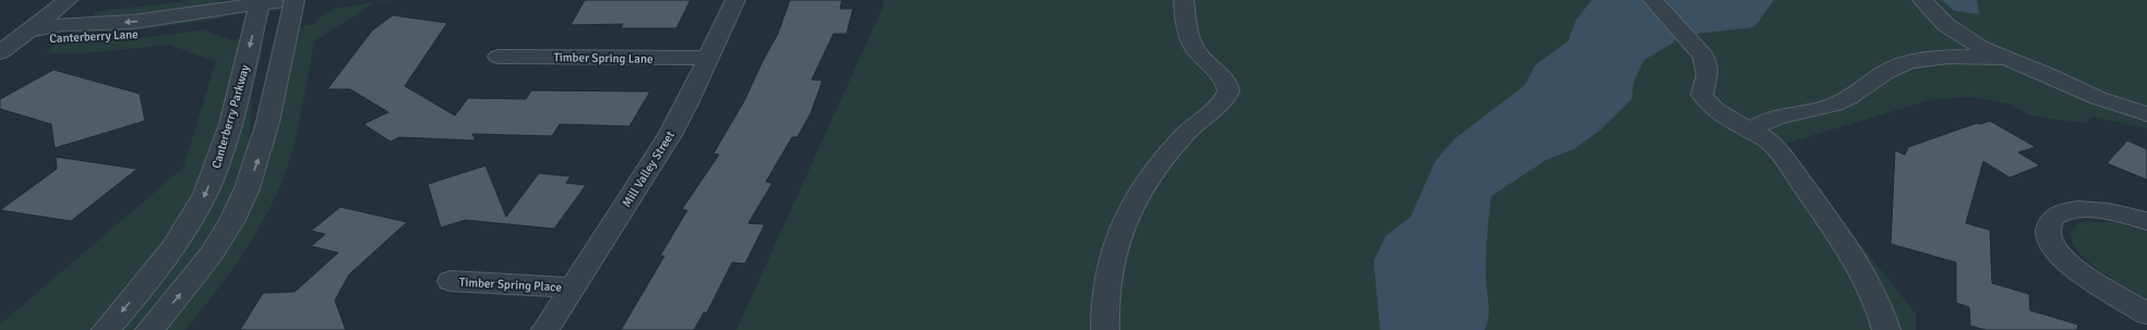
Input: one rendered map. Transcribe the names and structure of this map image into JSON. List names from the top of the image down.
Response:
{
  "streets": {
    "street": [
      "Canterberry Lane",
      "Timber Spring Lane",
      "Canterberry Parkway",
      "Mill Valley Street",
      "Timber Spring Place"
    ]
  },
  "crossings": [
    ["Canterberry Lane", "Canterberry Parkway"],
    ["Timber Spring Lane", "Mill Valley Street"],
    ["Mill Valley Street", "Timber Spring Place"]
  ]
}
